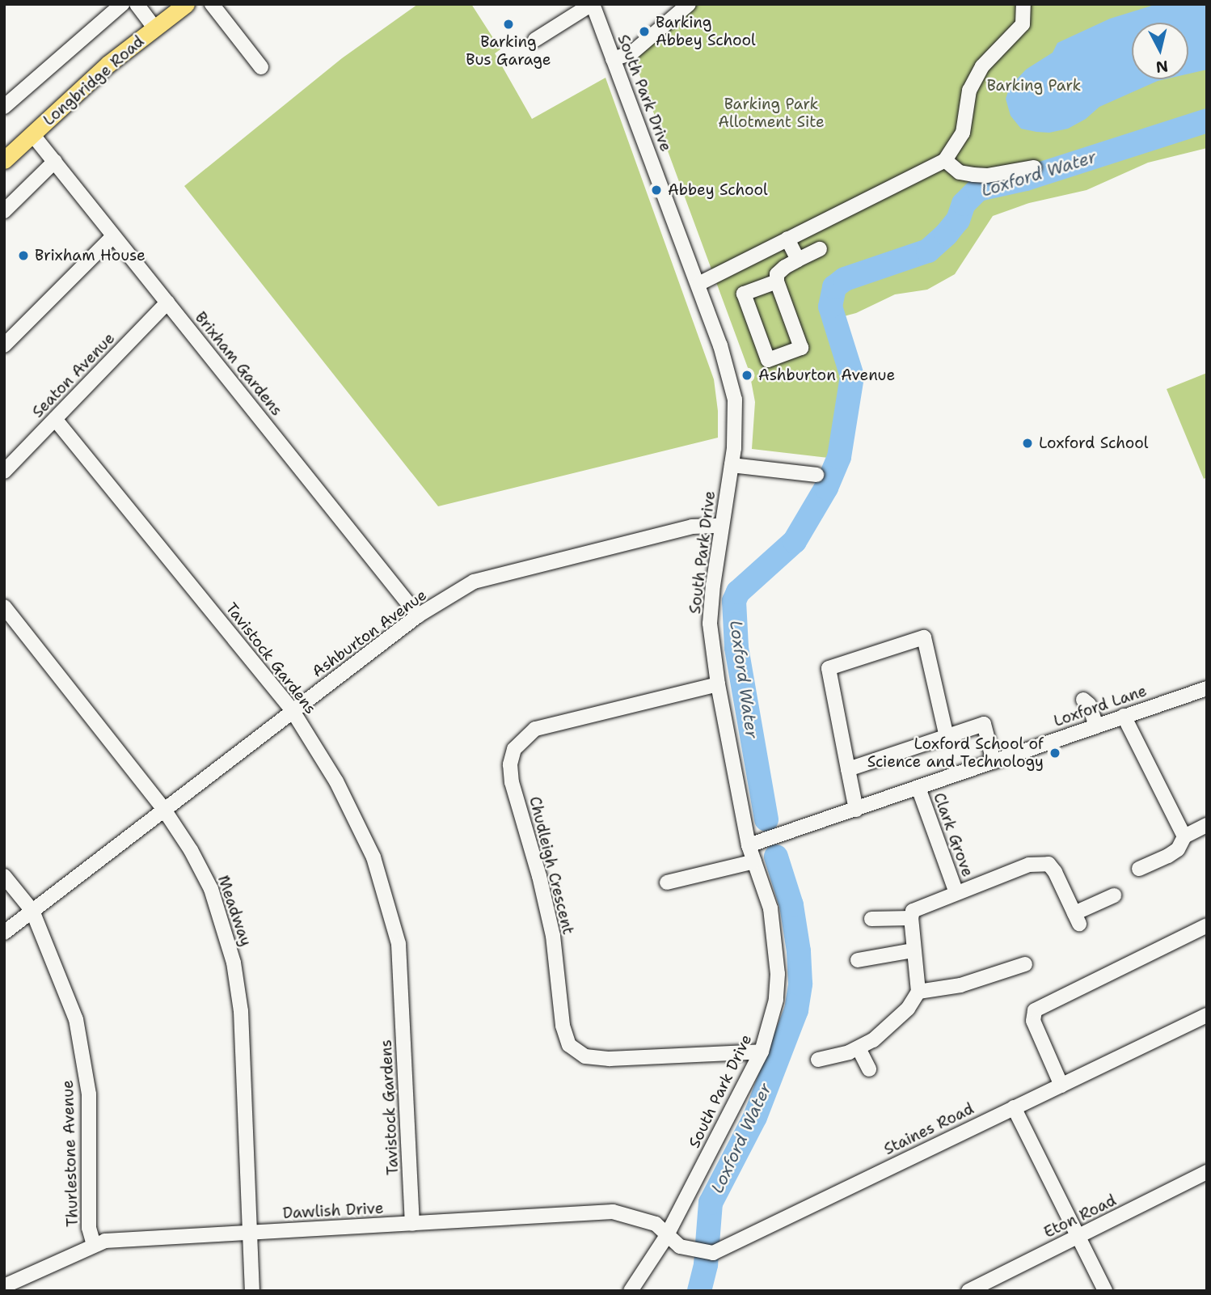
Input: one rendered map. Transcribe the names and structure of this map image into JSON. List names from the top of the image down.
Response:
{
  "streets": {
    "main road": ["Longbridge Road"],
    "street": [
      "South Park Drive",
      "Brixham Gardens",
      "Seaton Avenue",
      "Ashburton Avenue",
      "Tavistock Gardens",
      "Loxford Lane",
      "Clark Grove",
      "Chudleigh Crescent",
      "Meadway",
      "Staines Road",
      "Thurlestone Avenue",
      "Dawlish Drive",
      "Eton Road"
    ]
  },
  "crossings": [
    ["Longbridge Road", "Brixham Gardens"],
    ["South Park Drive", "Ashburton Avenue"],
    ["South Park Drive", "Loxford Lane"],
    ["South Park Drive", "Chudleigh Crescent"],
    ["South Park Drive", "Staines Road"],
    ["South Park Drive", "Dawlish Drive"],
    ["Brixham Gardens", "Seaton Avenue"],
    ["Brixham Gardens", "Ashburton Avenue"],
    ["Seaton Avenue", "Tavistock Gardens"],
    ["Ashburton Avenue", "Tavistock Gardens"],
    ["Ashburton Avenue", "Meadway"],
    ["Ashburton Avenue", "Thurlestone Avenue"],
    ["Tavistock Gardens", "Dawlish Drive"],
    ["Loxford Lane", "Clark Grove"],
    ["Meadway", "Dawlish Drive"],
    ["Staines Road", "Dawlish Drive"],
    ["Thurlestone Avenue", "Dawlish Drive"]
  ],
  "water": ["Loxford Water"],
  "parks": ["Barking Park", "Barking Park Allotment Site"],
  "places": [
    "Barking Bus Garage",
    "Barking Abbey School",
    "Abbey School",
    "Brixham House",
    "Ashburton Avenue",
    "Loxford School",
    "Loxford School of Science and Technology"
  ],
  "north": "bottom"
}
